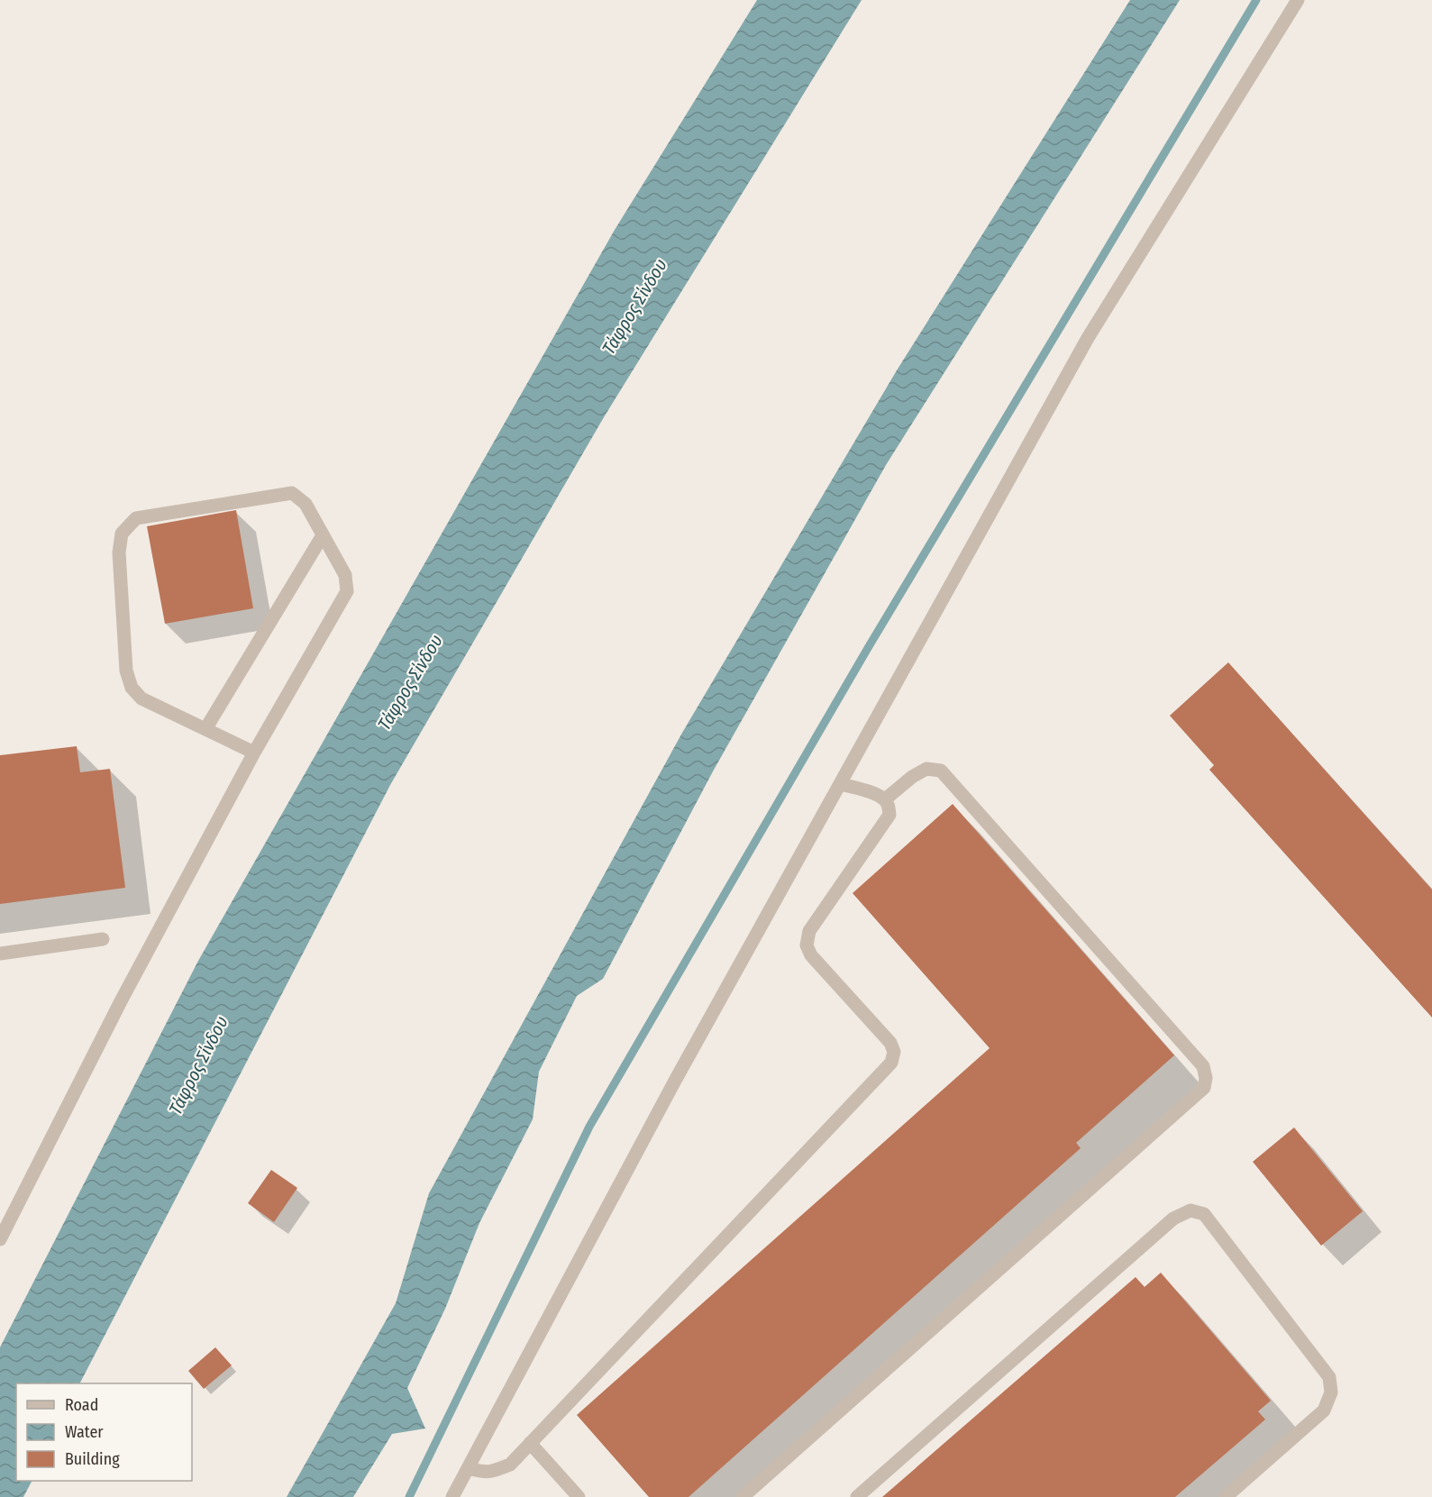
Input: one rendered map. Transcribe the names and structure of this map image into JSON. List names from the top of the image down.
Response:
{
  "water": ["Τάφρος Σίνδου"],
  "legend": ["Road", "Water", "Building"]
}
